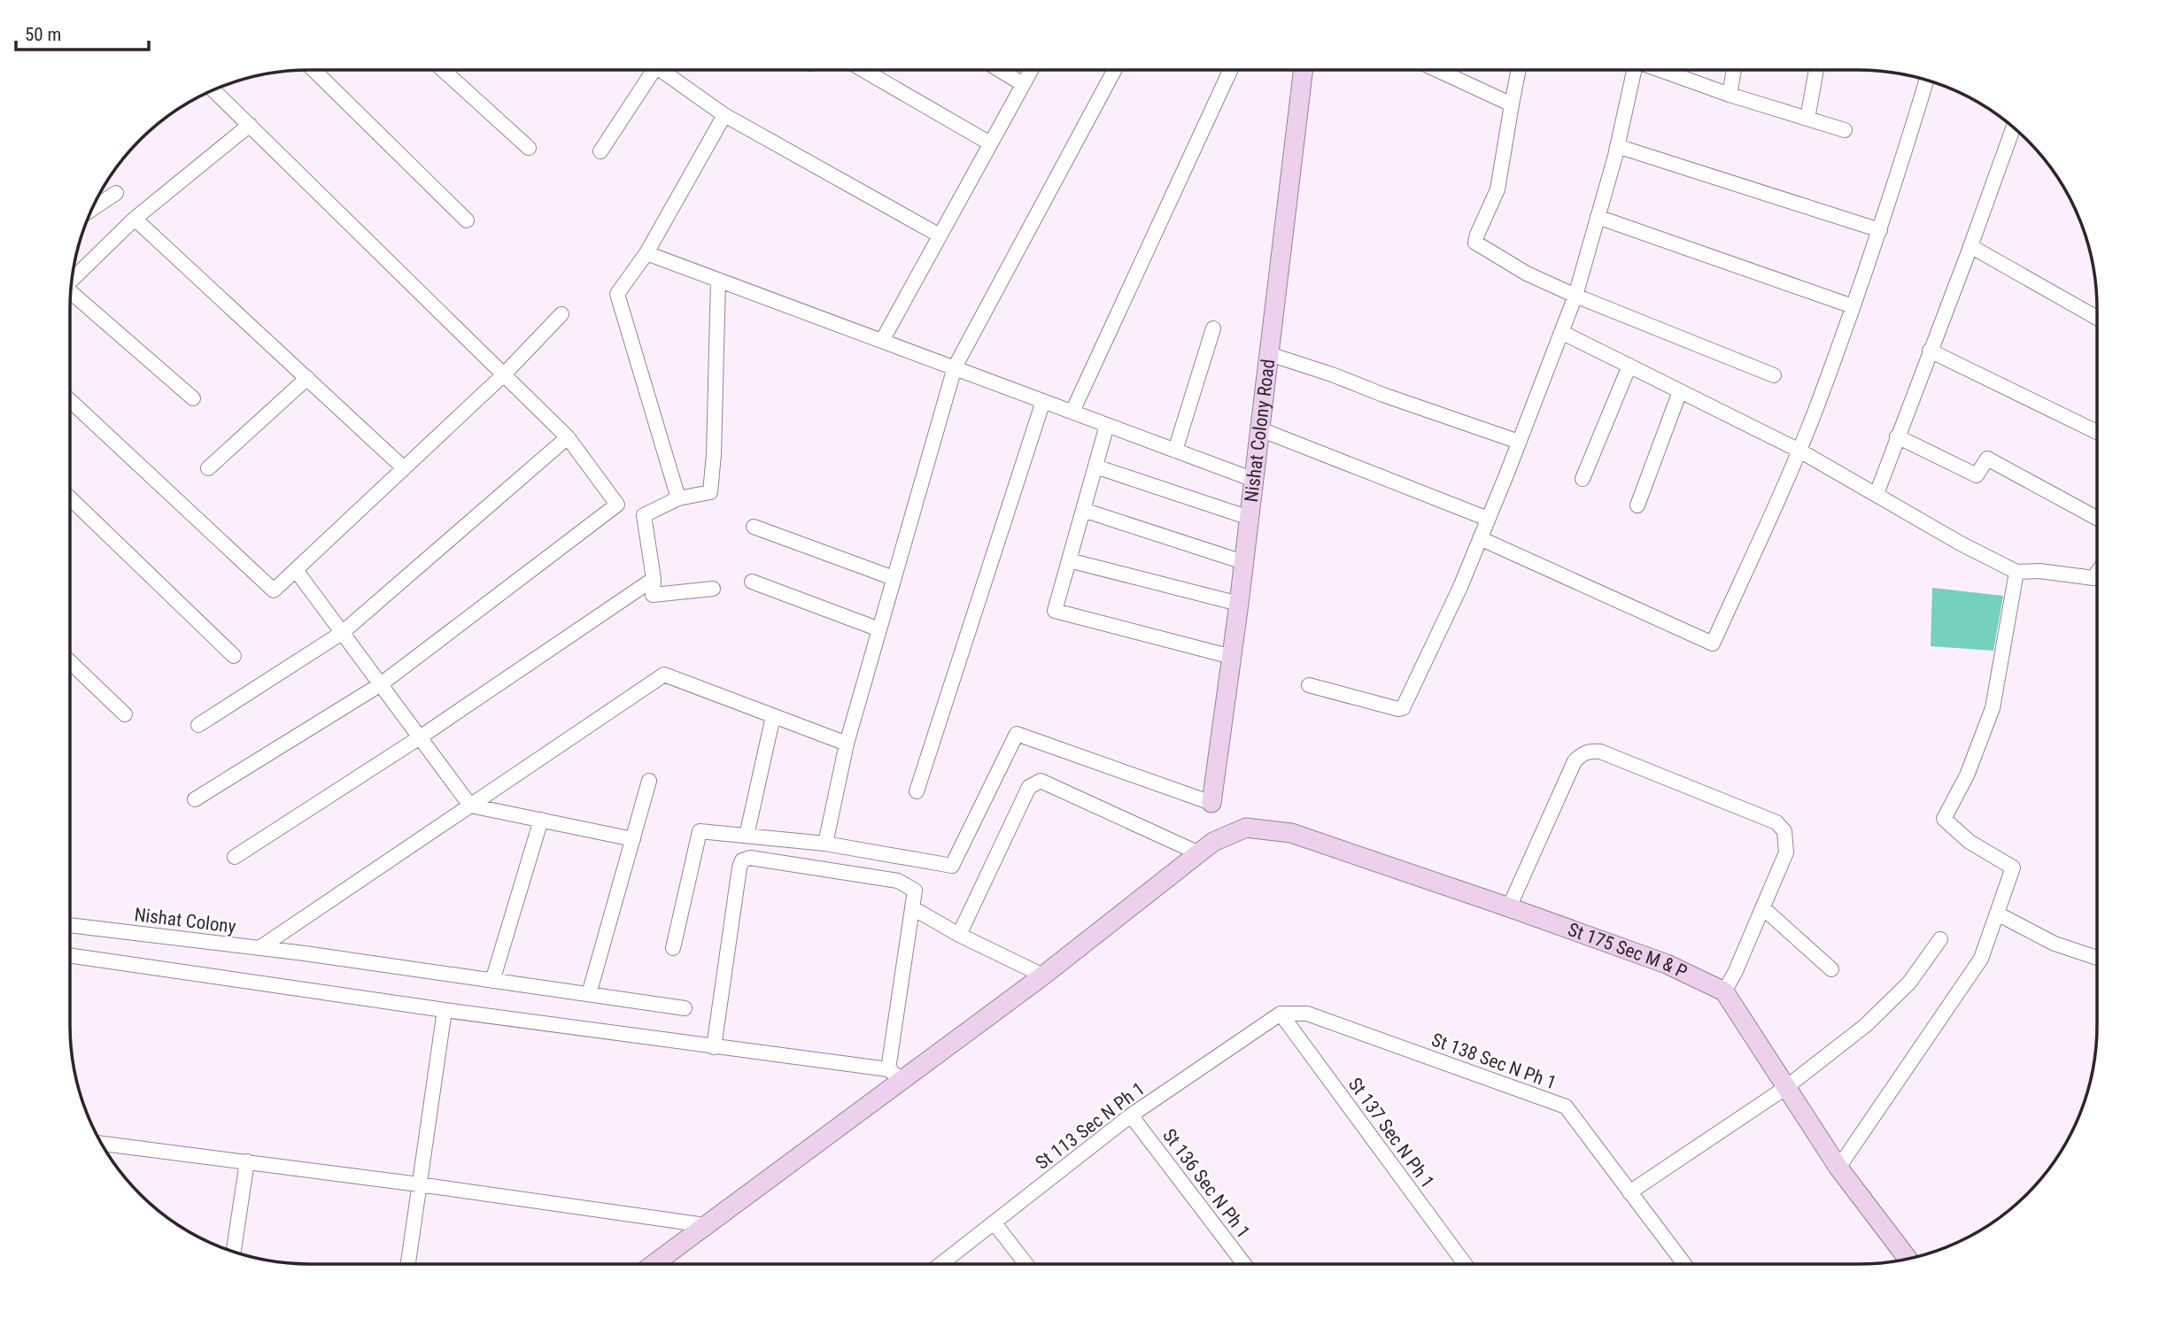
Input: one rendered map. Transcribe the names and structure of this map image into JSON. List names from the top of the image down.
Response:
{
  "streets": {
    "street": [
      "Nishat Colony Road",
      "Nishat Colony",
      "St 175 Sec M & P",
      "St 138 Sec N Ph 1",
      "St 113 Sec N Ph 1",
      "St 137 Sec N Ph 1",
      "St 136 Sec N Ph 1"
    ]
  },
  "crossings": [
    ["St 138 Sec N Ph 1", "St 113 Sec N Ph 1"],
    ["St 138 Sec N Ph 1", "St 137 Sec N Ph 1"],
    ["St 113 Sec N Ph 1", "St 137 Sec N Ph 1"],
    ["St 113 Sec N Ph 1", "St 136 Sec N Ph 1"]
  ],
  "scale_bar": "50 m"
}
